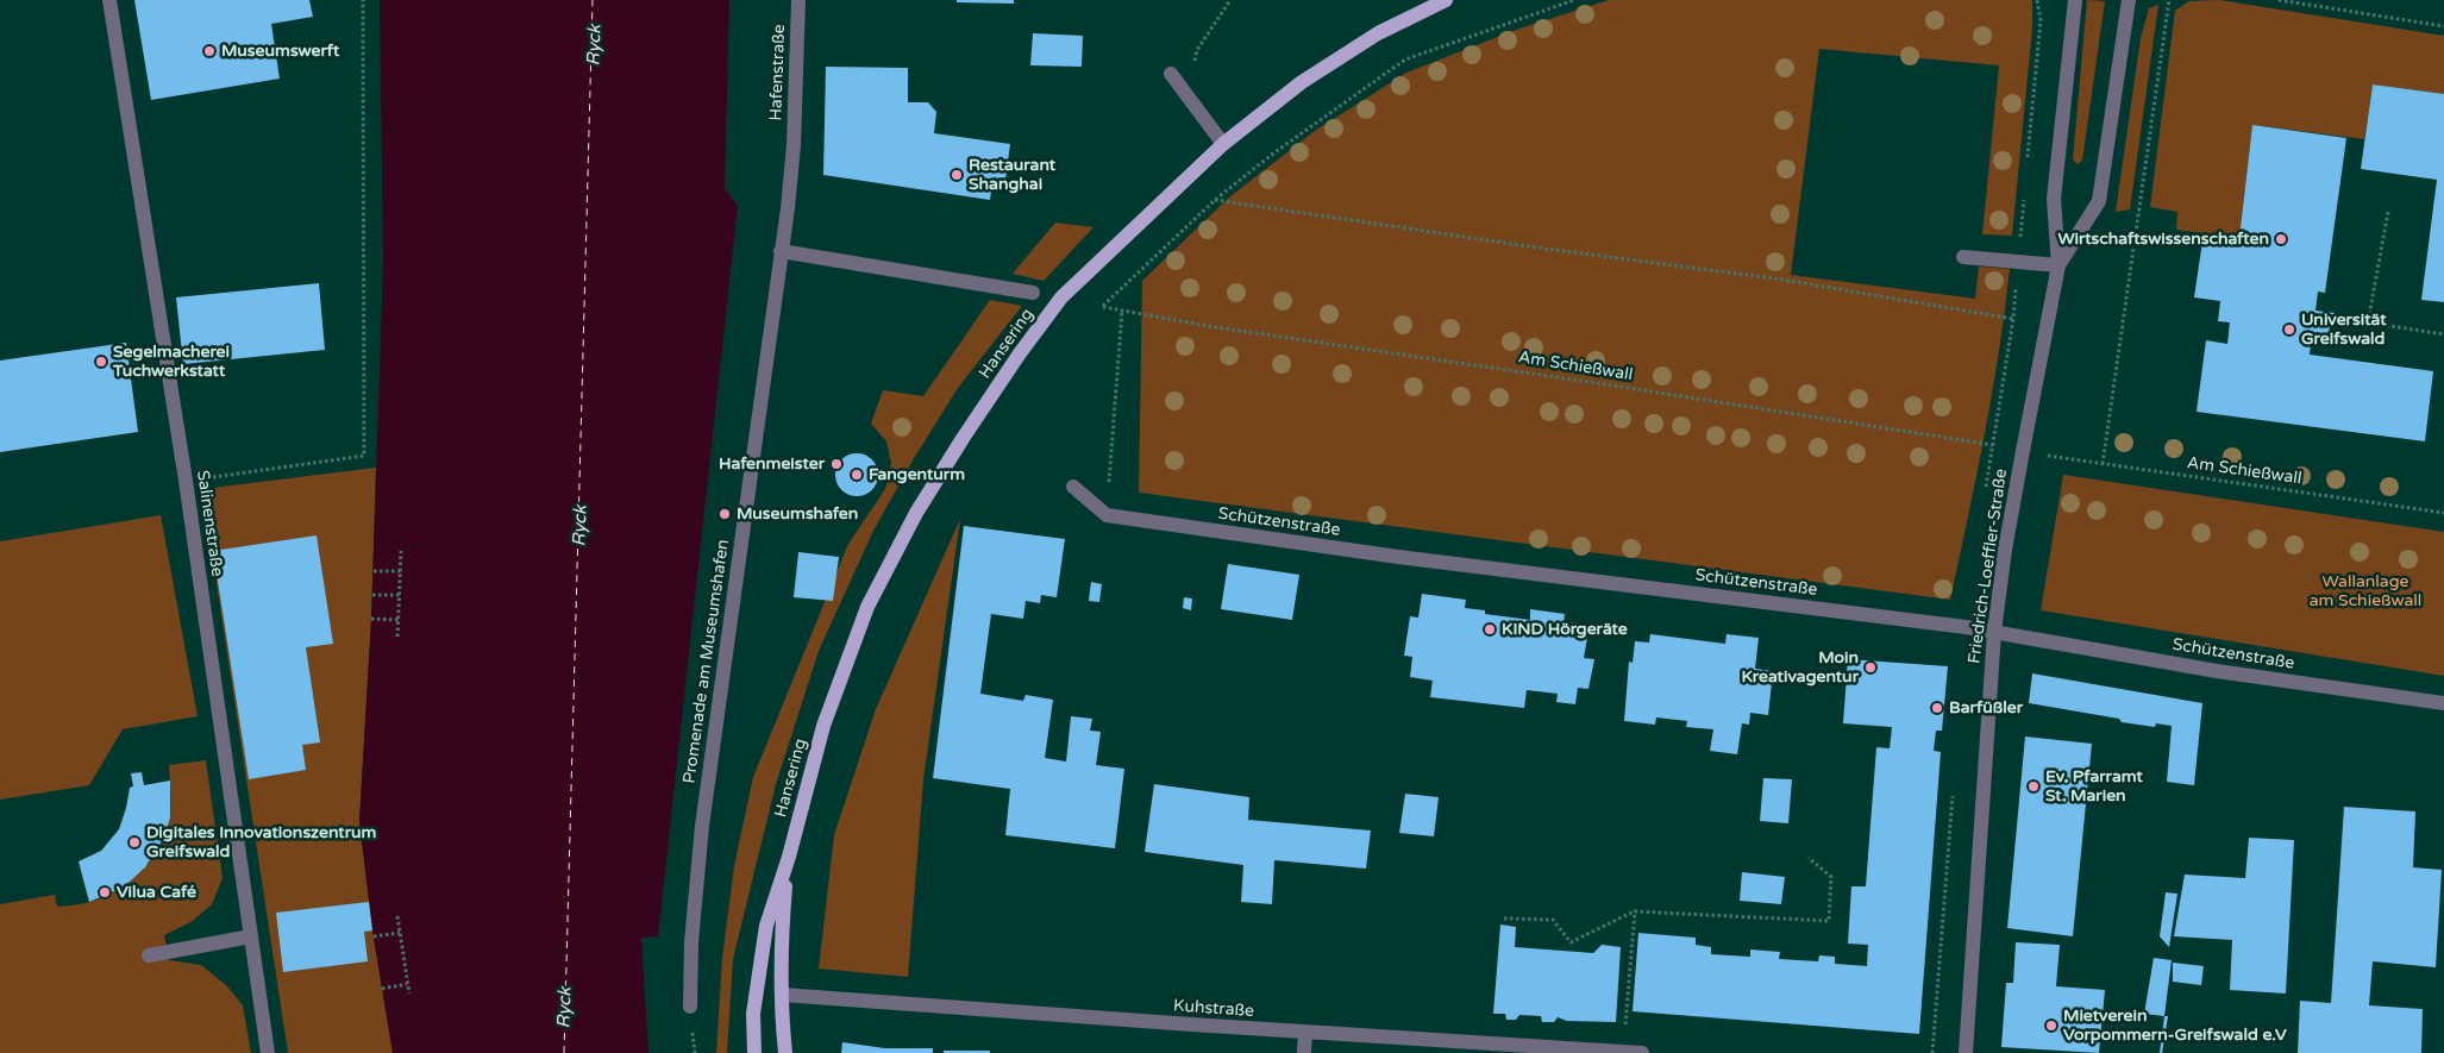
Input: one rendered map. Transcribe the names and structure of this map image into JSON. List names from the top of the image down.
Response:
{
  "streets": {
    "main road": ["Hansering"],
    "street": [
      "Hafenstraße",
      "Schützenstraße",
      "Salinenstraße",
      "Friedrich-Loeffler-Straße",
      "Promenade am Museumshafen",
      "Kuhstraße"
    ],
    "path": ["Am Schießwall"]
  },
  "crossings": [
    ["Hafenstraße", "Promenade am Museumshafen"],
    ["Hansering", "Kuhstraße"],
    ["Schützenstraße", "Friedrich-Loeffler-Straße"]
  ],
  "water": ["Ryck"],
  "parks": ["Wallanlage am Schießwall"],
  "places": [
    "Museumswerft",
    "Restaurant Shanghai",
    "Wirtschaftswissenschaften",
    "Universität Greifswald",
    "Segelmacherei Tuchwerkstatt",
    "Hafenmeister",
    "Fangenturm",
    "Museumshafen",
    "KIND Hörgeräte",
    "Moin Kreativagentur",
    "Barfüßler",
    "Ev. Pfarramt St. Marien",
    "Digitales Innovationszentrum Greifswald",
    "Vilua Café",
    "Mietverein Vorpommern-Greifswald e.V"
  ]
}
